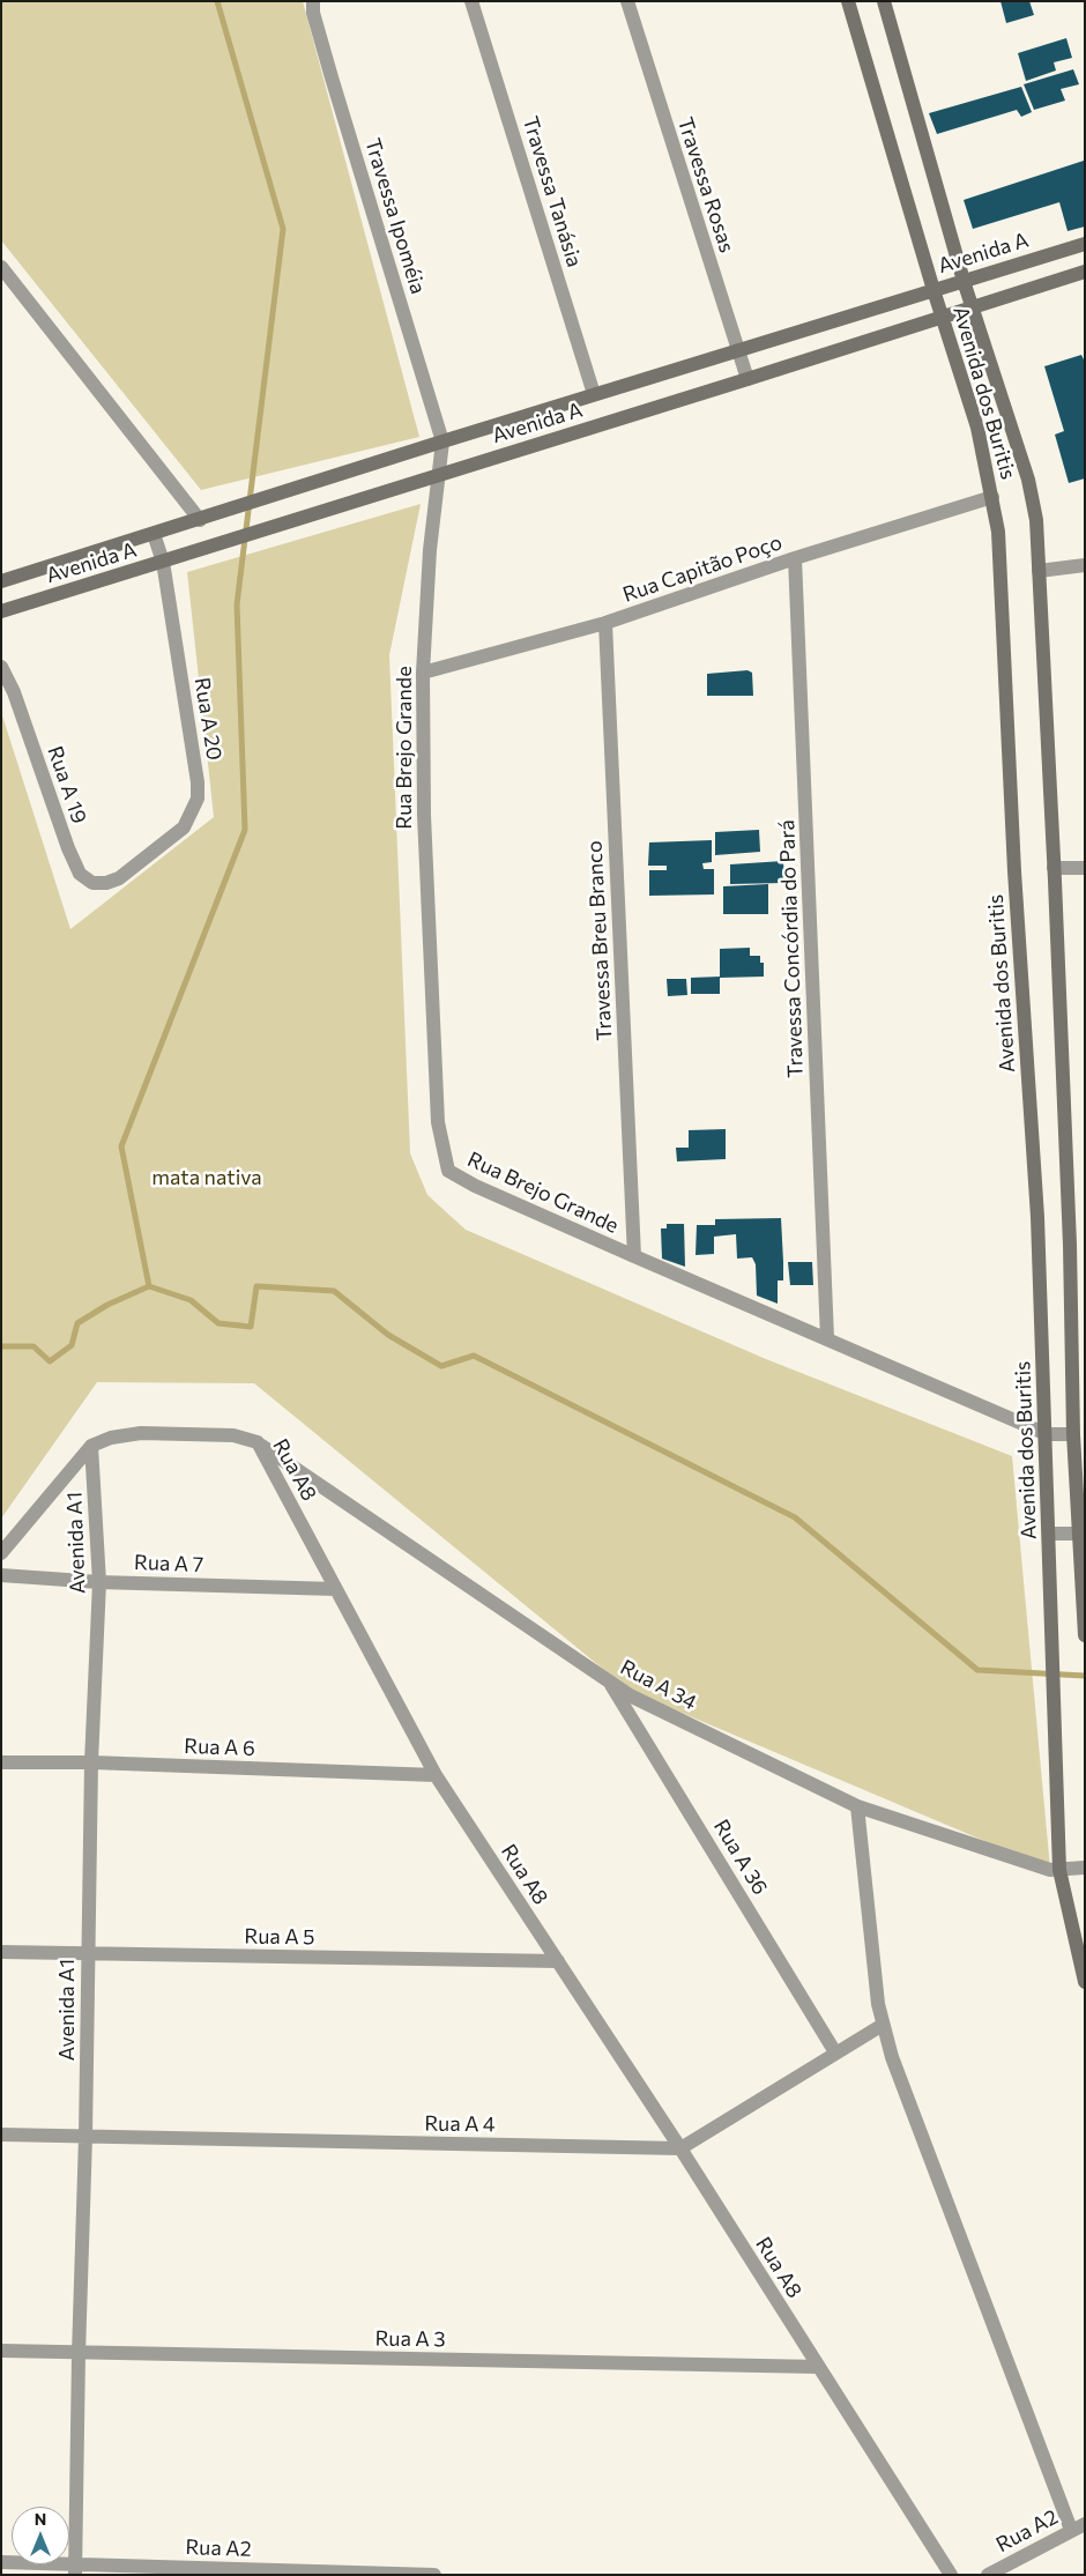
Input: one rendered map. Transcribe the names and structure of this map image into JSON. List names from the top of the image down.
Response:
{
  "streets": {
    "main road": ["Avenida A", "Avenida dos Buritis"],
    "street": [
      "Travessa Rosas",
      "Travessa Tanásia",
      "Travessa Ipoméia",
      "Rua Capitão Poço",
      "Rua A 20",
      "Rua Brejo Grande",
      "Rua A 19",
      "Travessa Breu Branco",
      "Travessa Concórdia do Pará",
      "Rua A8",
      "Avenida A1",
      "Rua A 7",
      "Rua A 34",
      "Rua A 6",
      "Rua A 36",
      "Rua A 5",
      "Rua A 4",
      "Rua A 3",
      "Rua A2"
    ]
  },
  "crossings": [
    ["Travessa Rosas", "Avenida A"],
    ["Travessa Tanásia", "Avenida A"],
    ["Travessa Ipoméia", "Avenida A"],
    ["Travessa Ipoméia", "Rua Brejo Grande"],
    ["Avenida A", "Avenida dos Buritis"],
    ["Avenida A", "Rua A 20"],
    ["Avenida A", "Rua Brejo Grande"],
    ["Avenida dos Buritis", "Rua Capitão Poço"],
    ["Avenida dos Buritis", "Rua Brejo Grande"],
    ["Avenida dos Buritis", "Rua A 34"],
    ["Rua Capitão Poço", "Rua Brejo Grande"],
    ["Rua Capitão Poço", "Travessa Breu Branco"],
    ["Rua Capitão Poço", "Travessa Concórdia do Pará"],
    ["Rua A 20", "Rua A 19"],
    ["Rua Brejo Grande", "Travessa Breu Branco"],
    ["Rua Brejo Grande", "Travessa Concórdia do Pará"],
    ["Rua A8", "Avenida A1"],
    ["Rua A8", "Rua A 7"],
    ["Rua A8", "Rua A 34"],
    ["Rua A8", "Rua A 6"],
    ["Rua A8", "Rua A 5"],
    ["Rua A8", "Rua A 4"],
    ["Rua A8", "Rua A 3"],
    ["Avenida A1", "Rua A 7"],
    ["Avenida A1", "Rua A 6"],
    ["Avenida A1", "Rua A 5"],
    ["Avenida A1", "Rua A 4"],
    ["Avenida A1", "Rua A 3"],
    ["Avenida A1", "Rua A2"],
    ["Rua A 34", "Rua A 36"]
  ],
  "parks": ["mata nativa"],
  "north": "top"
}
